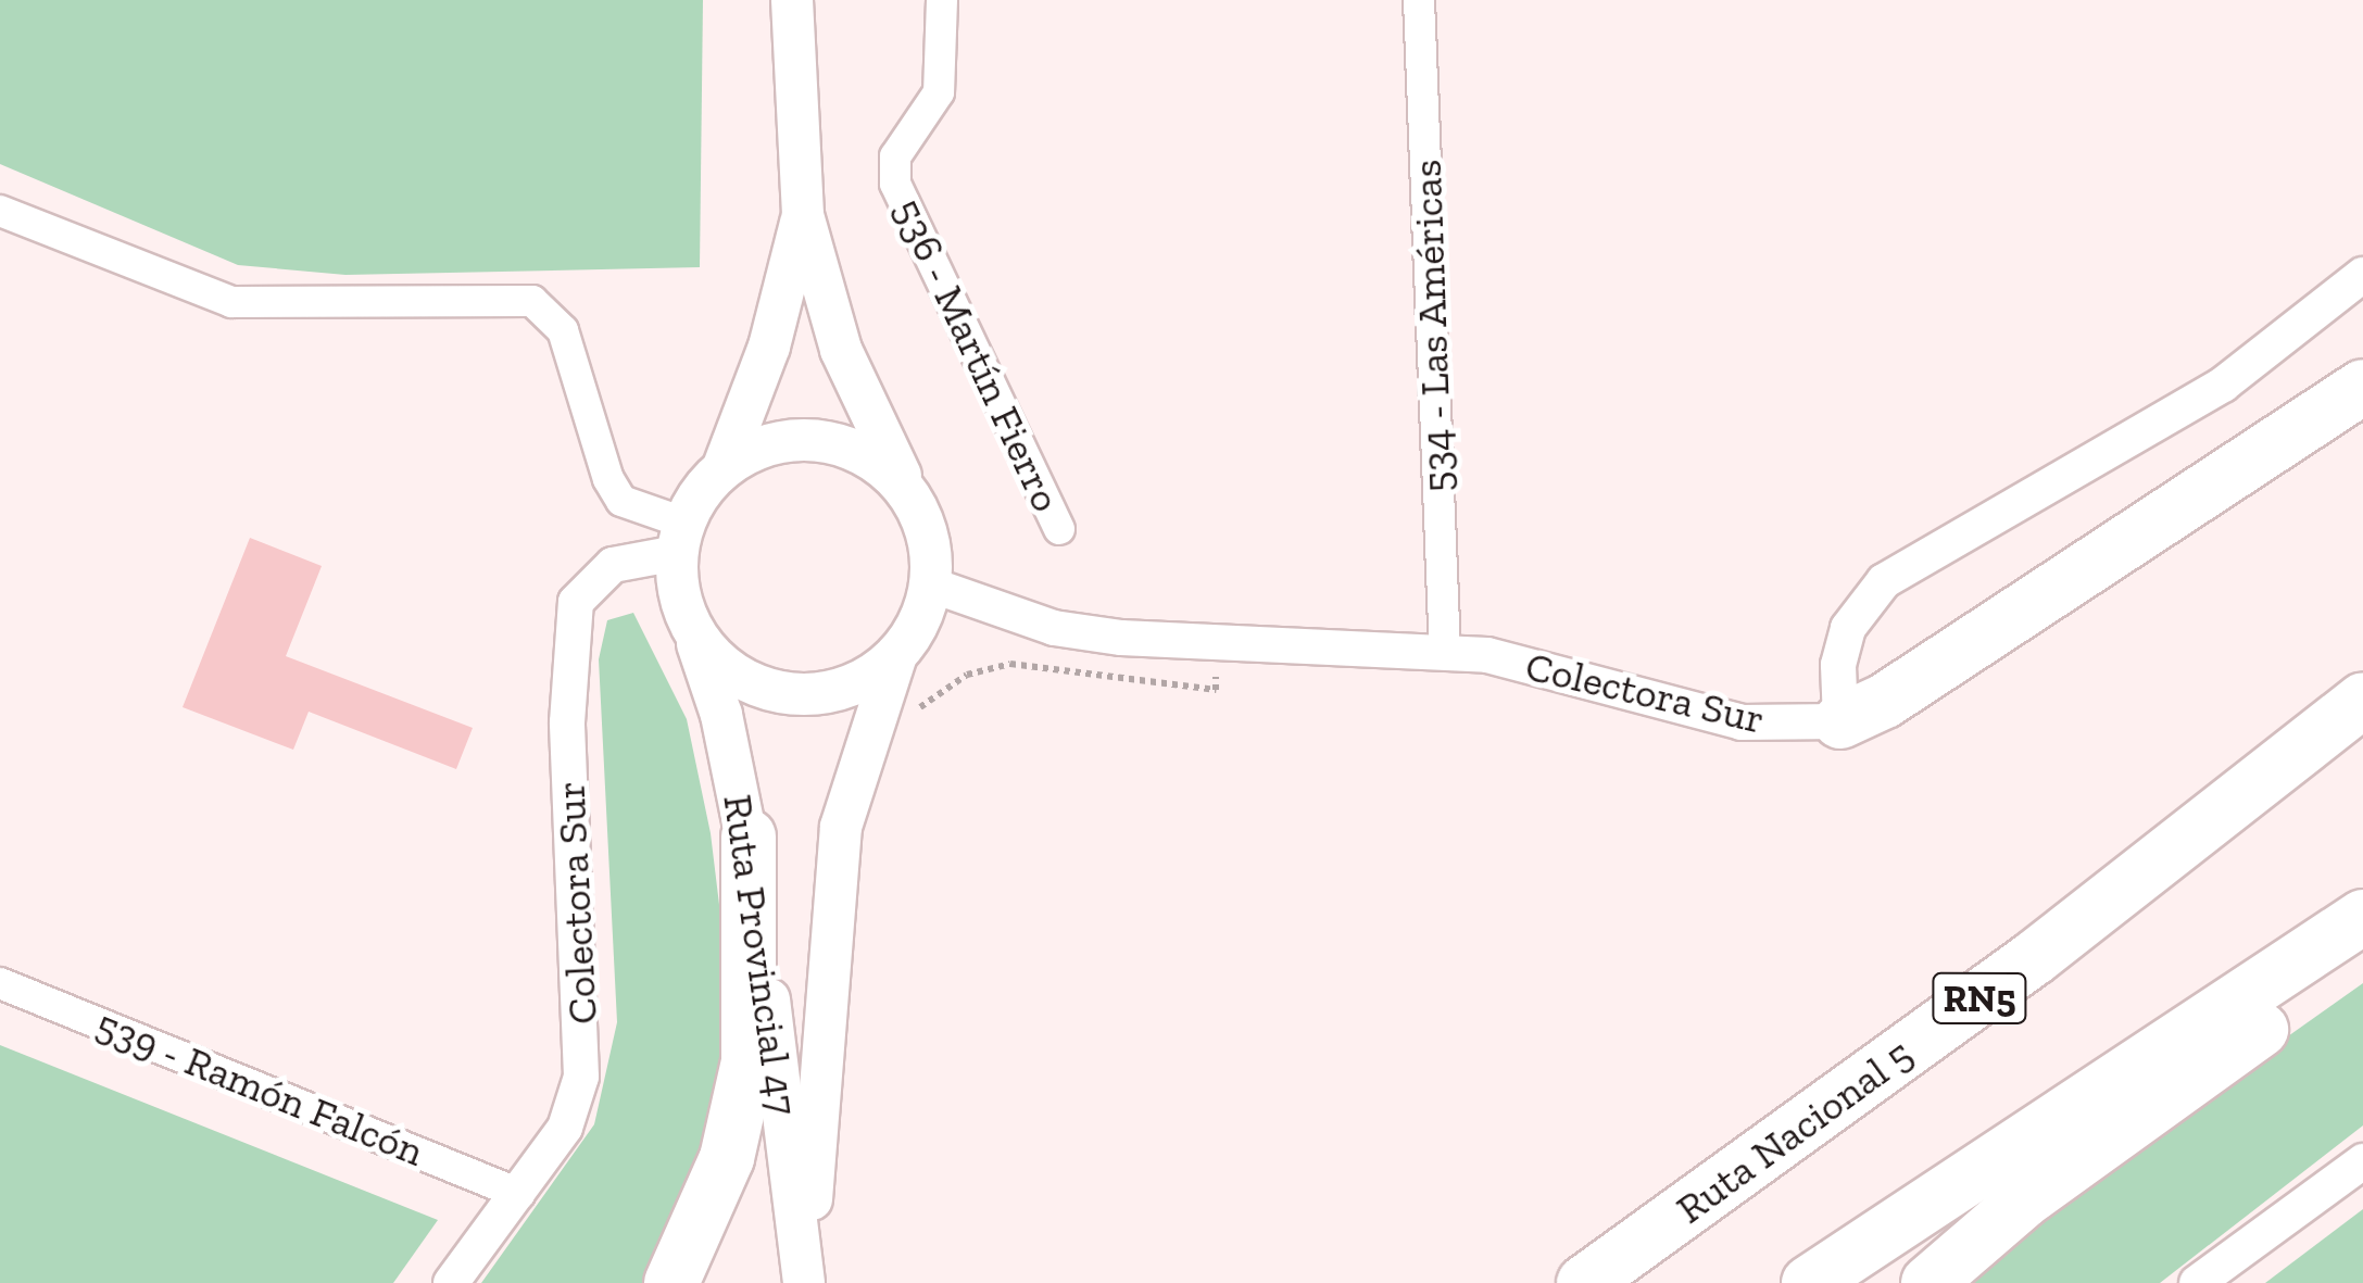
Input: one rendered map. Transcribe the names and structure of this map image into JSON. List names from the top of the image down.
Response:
{
  "streets": {
    "highway": ["RN5", "Ruta Nacional 5"],
    "main road": ["Ruta Provincial 47"],
    "street": [
      "534 - Las Américas",
      "536 - Martín Fierro",
      "Colectora Sur",
      "539 - Ramón Falcón"
    ]
  },
  "crossings": [
    ["534 - Las Américas", "Colectora Sur"],
    ["Colectora Sur", "Ruta Provincial 47"],
    ["Colectora Sur", "539 - Ramón Falcón"]
  ]
}
